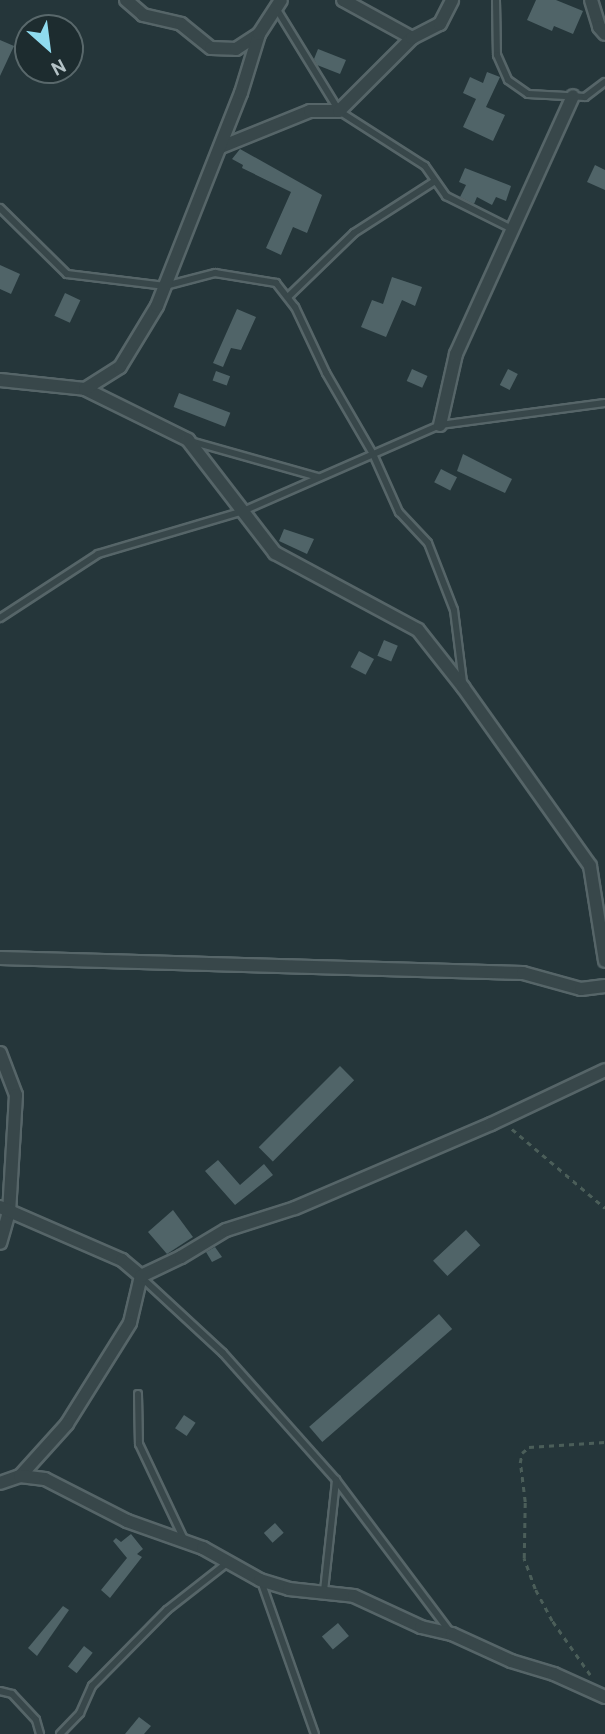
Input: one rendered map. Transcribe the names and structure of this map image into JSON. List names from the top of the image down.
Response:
{
  "north": "bottom right"
}
